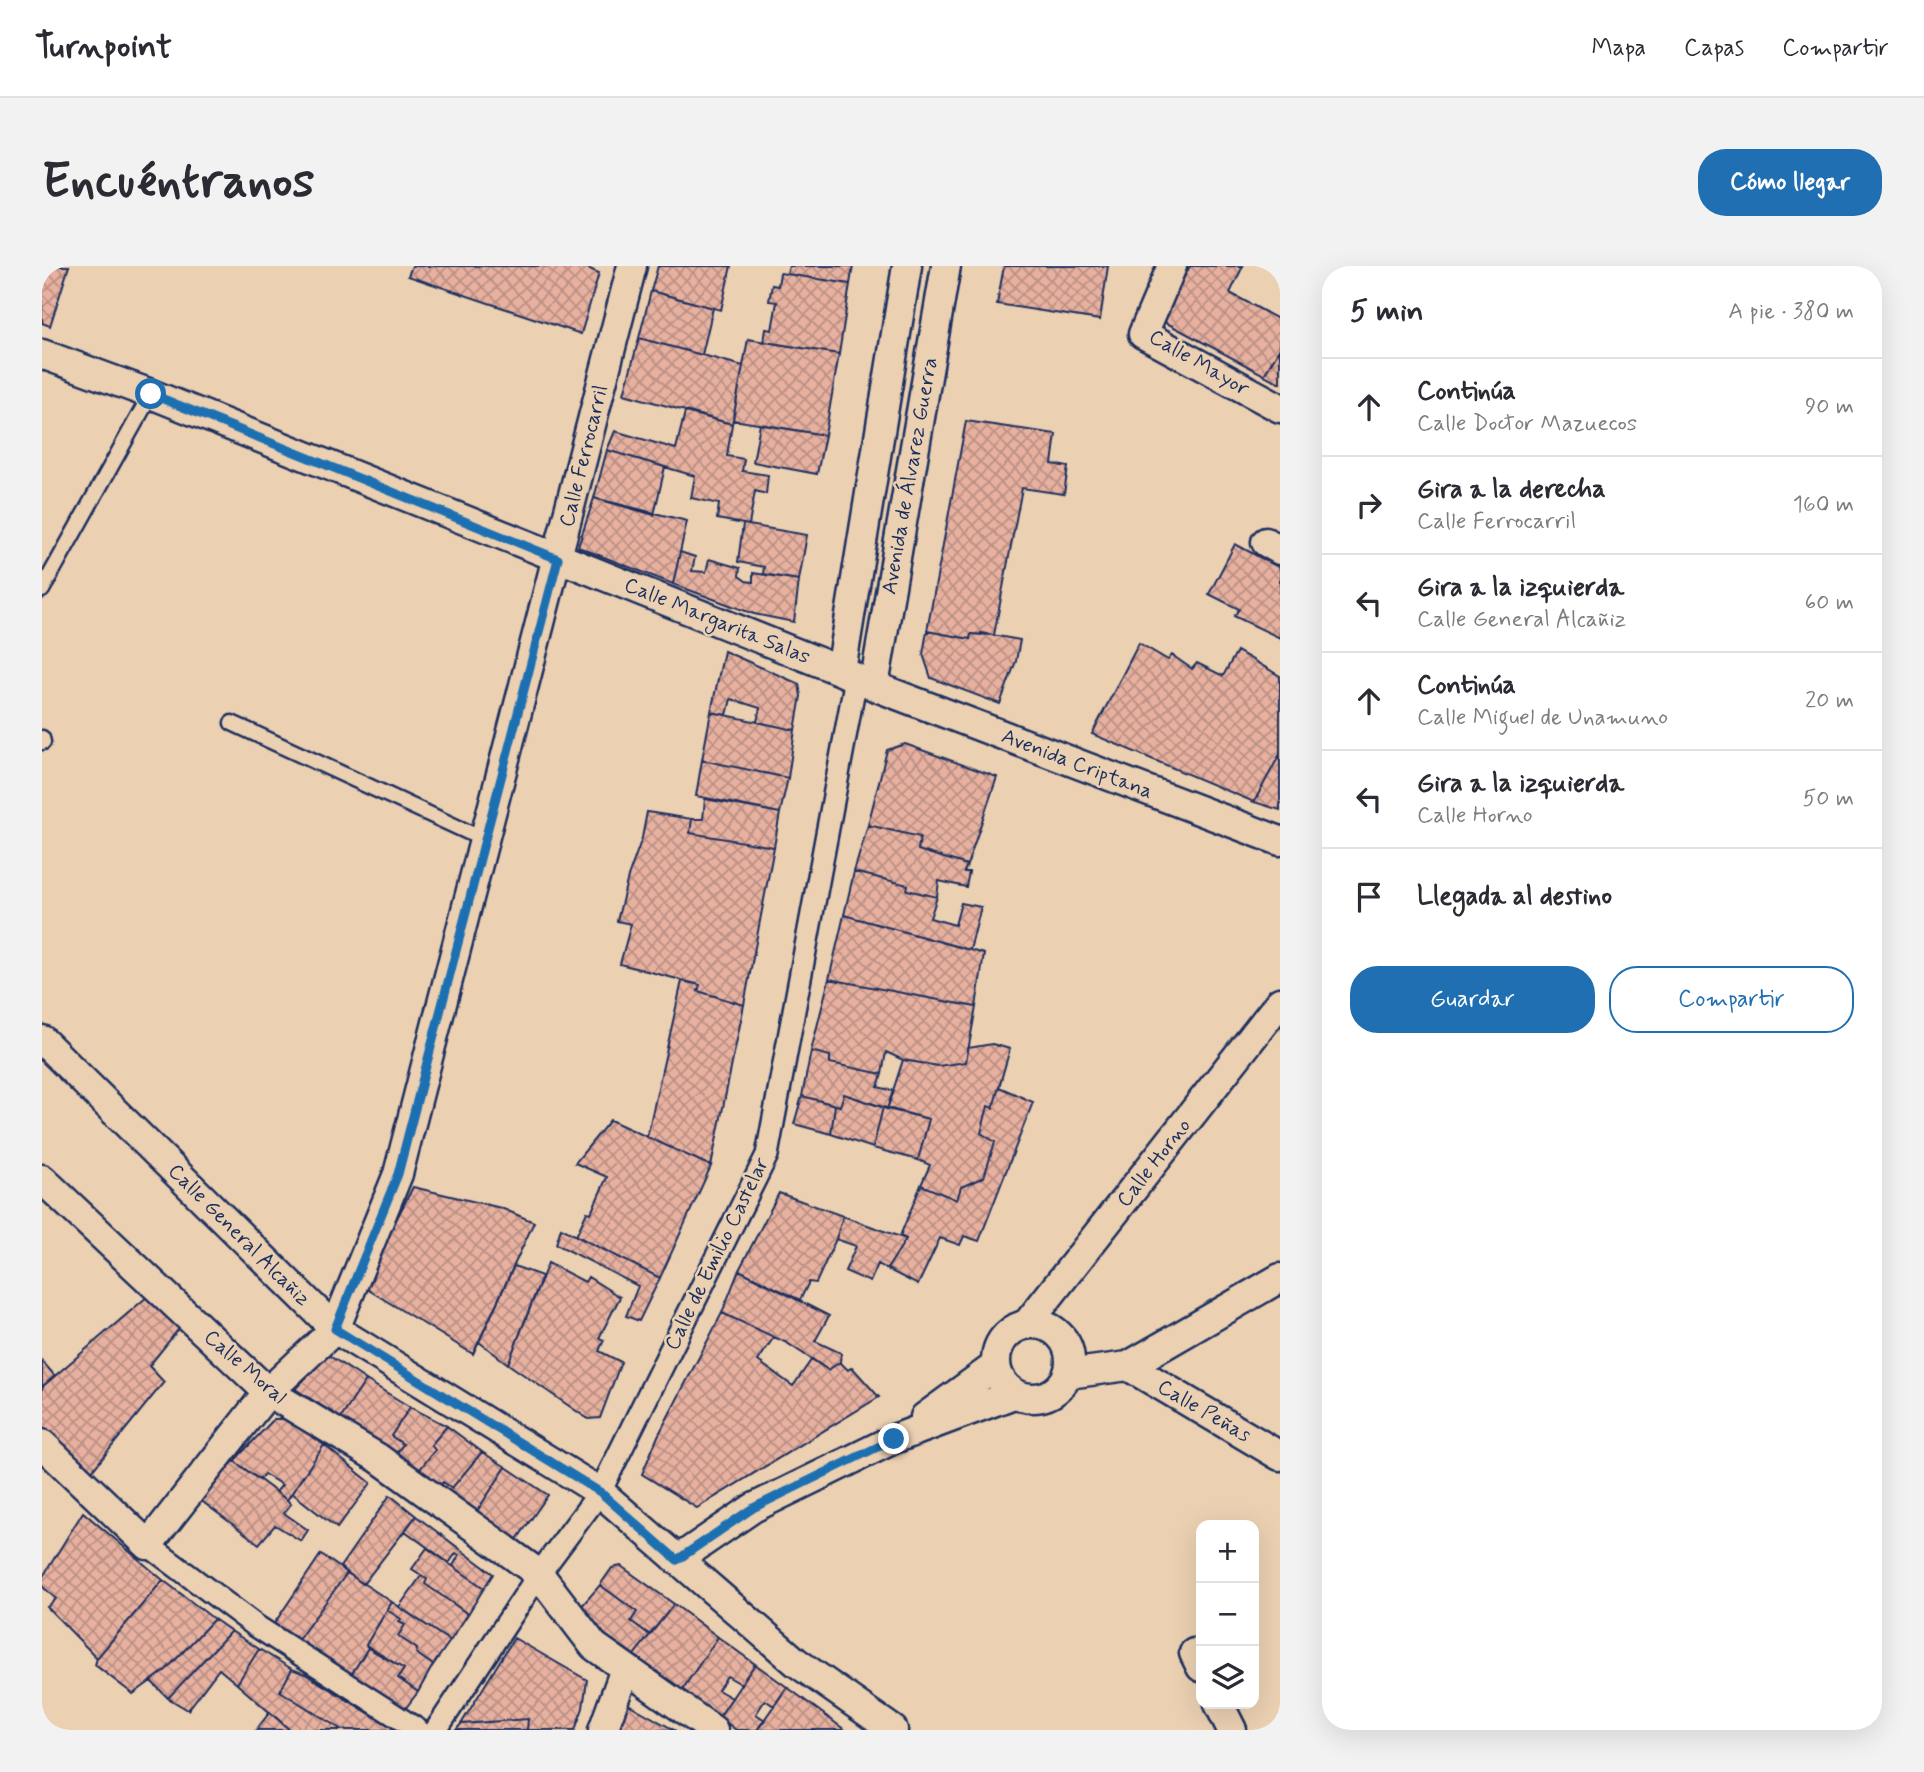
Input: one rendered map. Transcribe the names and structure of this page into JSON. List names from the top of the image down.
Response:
{
  "streets": {
    "street": [
      "Calle Mayor",
      "Calle Ferrocarril",
      "Avenida de Álvarez Guerra",
      "Calle Margarita Salas",
      "Avenida Criptana",
      "Calle Horno",
      "Calle General Alcañiz",
      "Calle de Emilio Castelar",
      "Calle Moral",
      "Calle Peñas"
    ]
  },
  "crossings": [
    ["Calle Ferrocarril", "Calle Margarita Salas"],
    ["Calle Ferrocarril", "Calle General Alcañiz"],
    ["Avenida de Álvarez Guerra", "Calle Margarita Salas"],
    ["Avenida de Álvarez Guerra", "Avenida Criptana"],
    ["Avenida de Álvarez Guerra", "Calle de Emilio Castelar"],
    ["Calle Margarita Salas", "Avenida Criptana"],
    ["Calle Margarita Salas", "Calle de Emilio Castelar"],
    ["Avenida Criptana", "Calle de Emilio Castelar"],
    ["Calle General Alcañiz", "Calle de Emilio Castelar"],
    ["Calle de Emilio Castelar", "Calle Moral"]
  ],
  "page": {
    "header": "Turnpoint",
    "nav": ["Mapa", "Capas", "Compartir"],
    "buttons": [
      "Cómo llegar",
      ["Guardar", "Compartir"]
    ],
    "title": "Encuéntranos",
    "heading": ["5 min", "A pie · 380 m"],
    "list": [
      ["Continúa", "Calle Doctor Mazuecos", "90 m"],
      ["Gira a la derecha", "Calle Ferrocarril", "160 m"],
      ["Gira a la izquierda", "Calle General Alcañiz", "60 m"],
      ["Continúa", "Calle Miguel de Unamuno", "20 m"],
      ["Gira a la izquierda", "Calle Horno", "50 m"],
      "Llegada al destino"
    ],
    "map_buttons": ["+", "−"]
  }
}
